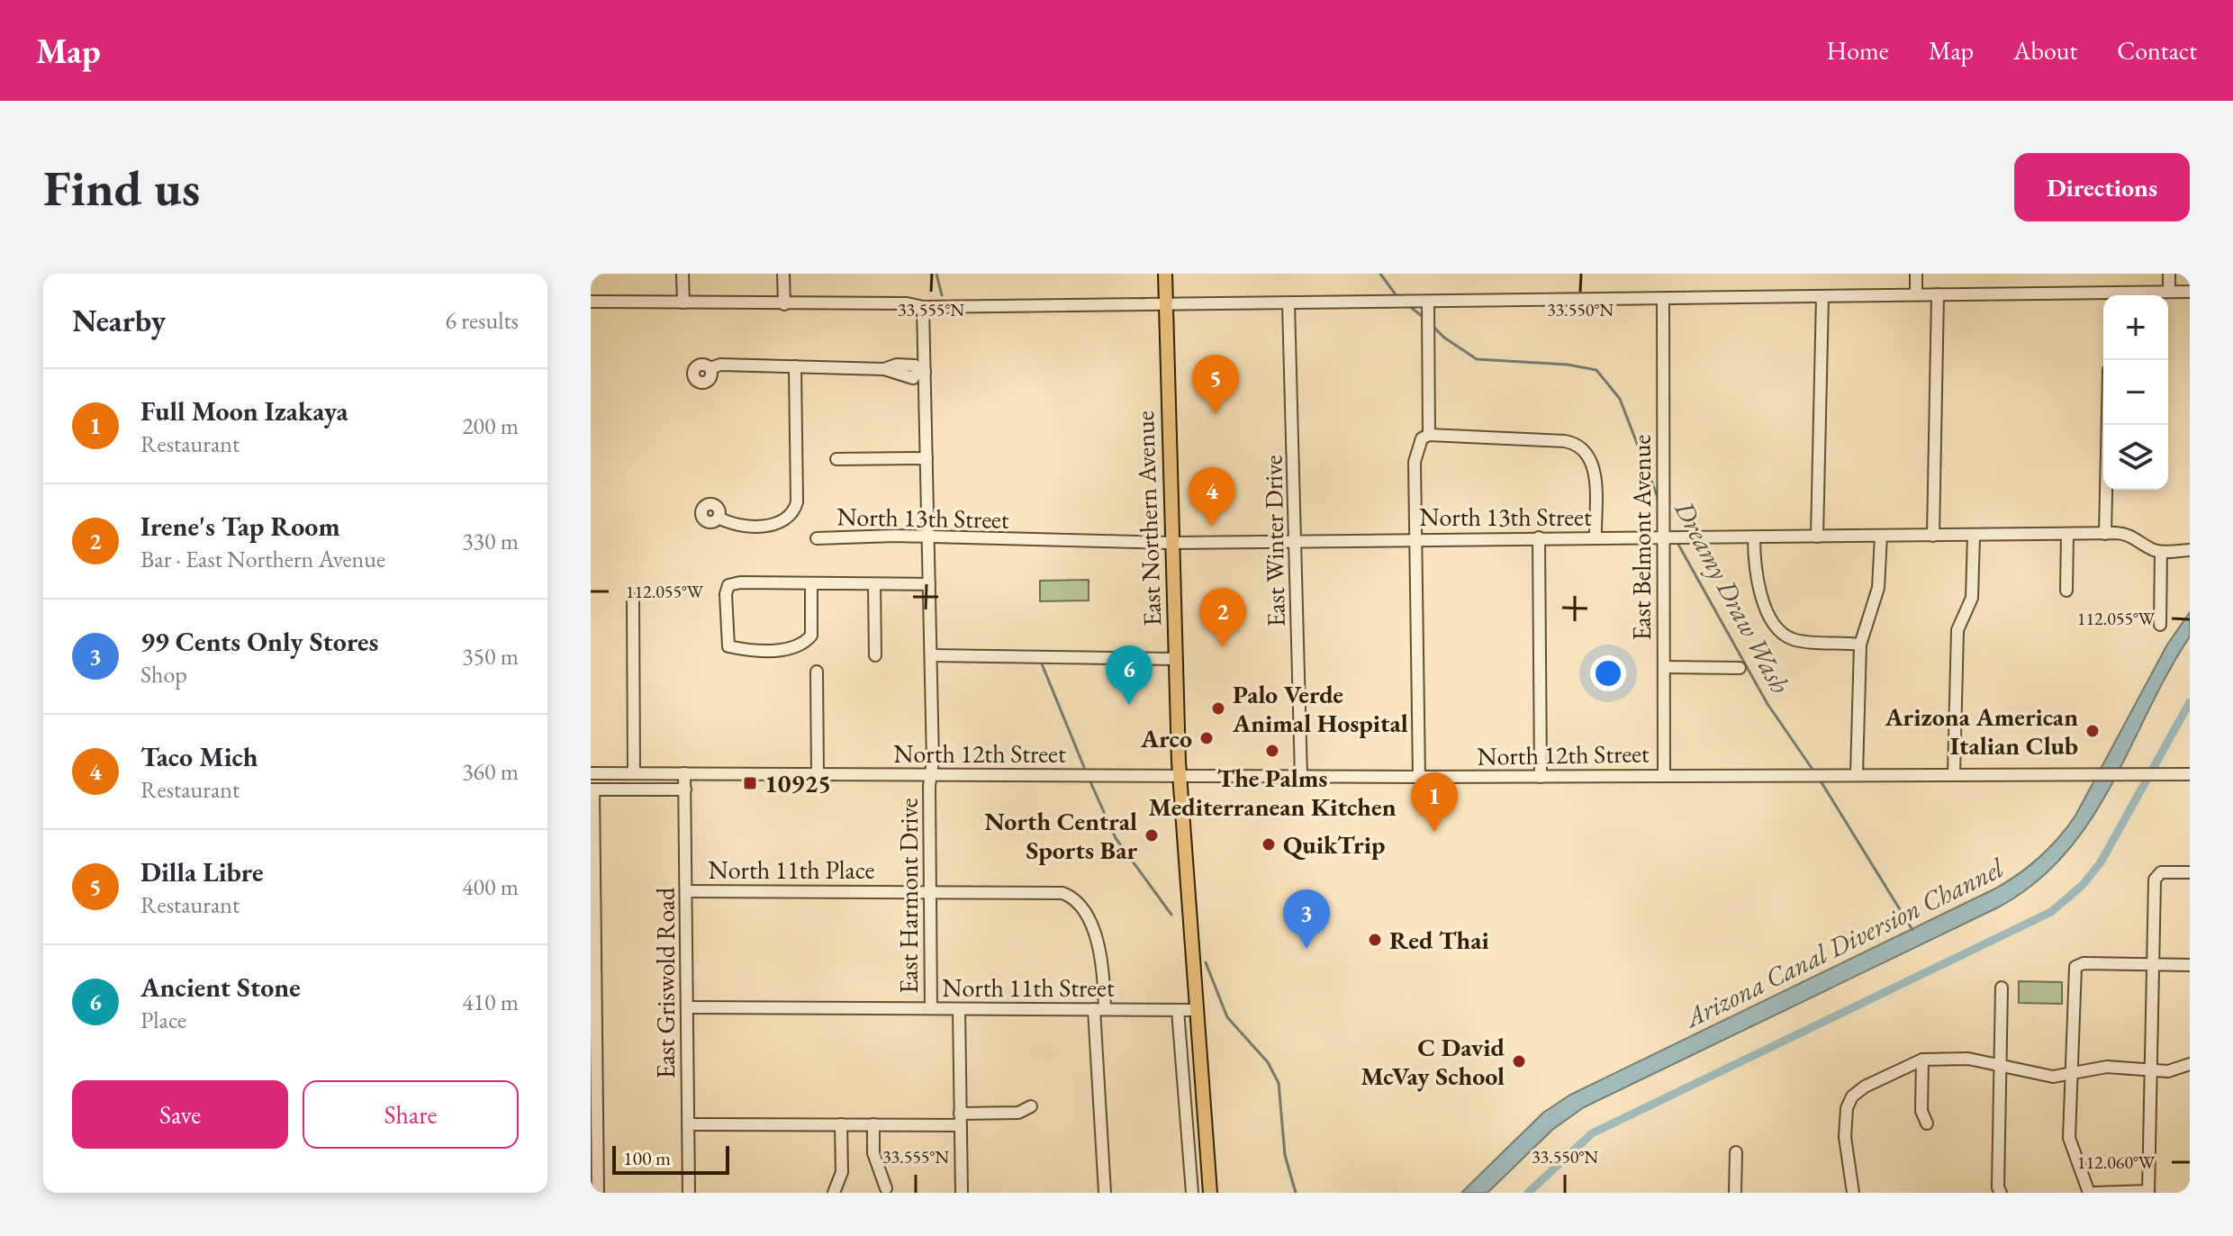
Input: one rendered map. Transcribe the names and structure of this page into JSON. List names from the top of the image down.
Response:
{
  "streets": {
    "main road": ["East Northern Avenue"],
    "street": [
      "North 13th Street",
      "East Belmont Avenue",
      "East Winter Drive",
      "North 12th Street",
      "North 11th Place",
      "East Harmont Drive",
      "East Griswold Road",
      "North 11th Street"
    ]
  },
  "crossings": [
    ["North 13th Street", "East Northern Avenue"],
    ["North 13th Street", "East Belmont Avenue"],
    ["North 13th Street", "East Winter Drive"],
    ["North 13th Street", "East Harmont Drive"],
    ["East Northern Avenue", "North 12th Street"],
    ["East Northern Avenue", "North 11th Street"],
    ["East Belmont Avenue", "North 12th Street"],
    ["East Winter Drive", "North 12th Street"],
    ["North 12th Street", "East Harmont Drive"],
    ["North 12th Street", "East Griswold Road"],
    ["North 11th Place", "East Harmont Drive"],
    ["North 11th Place", "East Griswold Road"],
    ["North 11th Place", "North 11th Street"],
    ["East Harmont Drive", "North 11th Street"],
    ["East Griswold Road", "North 11th Street"]
  ],
  "water": ["Dreamy Draw Wash", "Arizona Canal Diversion Channel"],
  "places": {
    "other": [
      "Palo Verde Animal Hospital",
      "Arizona American Italian Club",
      "Arco",
      "The Palms Mediterranean Kitchen",
      "North Central Sports Bar",
      "QuikTrip",
      "Red Thai",
      "C David McVay School"
    ],
    "transit": ["10925"]
  },
  "scale_bar": "100 m",
  "page": {
    "header": "Map",
    "nav": [
      "Home",
      "Map",
      "About",
      "Contact"
    ],
    "buttons": [
      "Directions",
      ["Save", "Share"]
    ],
    "title": "Find us",
    "heading": ["Nearby", "6 results"],
    "map_buttons": ["+", "−"],
    "pins": [
      "5",
      "4",
      "2",
      "6",
      "1",
      "3"
    ],
    "list": [
      {
        "mark": "1",
        "name": "Full Moon Izakaya",
        "note": "Restaurant",
        "value": "200 m"
      },
      {
        "mark": "2",
        "name": "Irene's Tap Room",
        "note": "Bar · East Northern Avenue",
        "value": "330 m"
      },
      {
        "mark": "3",
        "name": "99 Cents Only Stores",
        "note": "Shop",
        "value": "350 m"
      },
      {
        "mark": "4",
        "name": "Taco Mich",
        "note": "Restaurant",
        "value": "360 m"
      },
      {
        "mark": "5",
        "name": "Dilla Libre",
        "note": "Restaurant",
        "value": "400 m"
      },
      {
        "mark": "6",
        "name": "Ancient Stone",
        "note": "Place",
        "value": "410 m"
      }
    ],
    "scale": "100 m"
  },
  "coordinates": [
    "33.555°N",
    "33.550°N",
    "112.055°W",
    "112.060°W"
  ]
}
